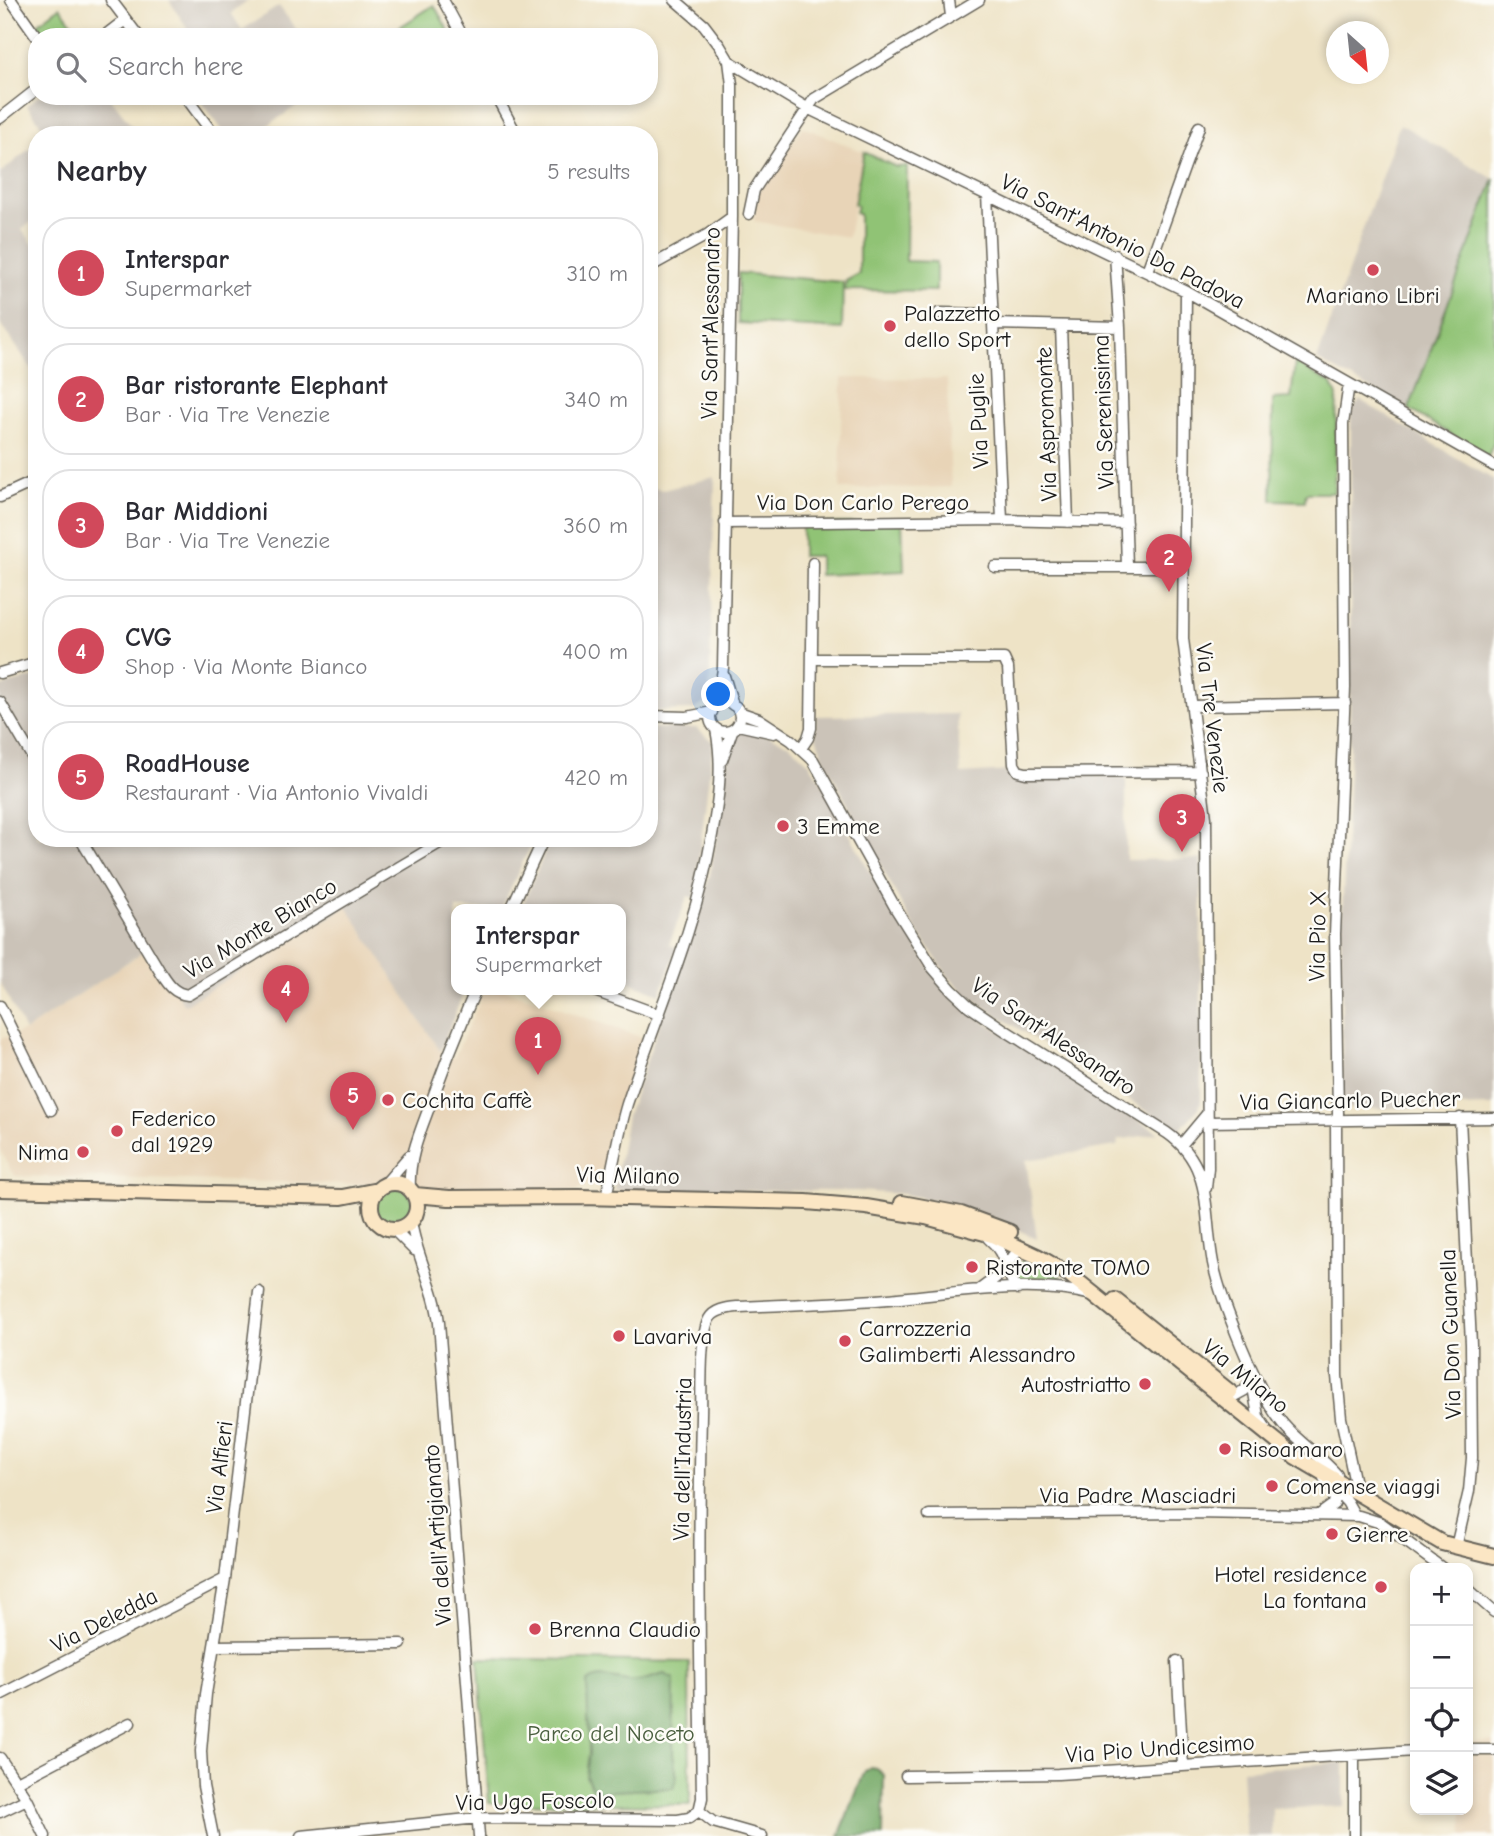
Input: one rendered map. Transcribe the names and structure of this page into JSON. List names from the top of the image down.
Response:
{
  "streets": {
    "main road": ["Via Milano"],
    "street": [
      "Via Sant'Antonio Da Padova",
      "Via Sant'Alessandro",
      "Via Serenissima",
      "Via Puglie",
      "Via Aspromonte",
      "Via Don Carlo Perego",
      "Via Tre Venezie",
      "Via Monte Bianco",
      "Via Pio X",
      "Via Giancarlo Puecher",
      "Via Don Guanella",
      "Via dell'Industria",
      "Via Alfieri",
      "Via Padre Masciadri",
      "Via dell'Artigianato",
      "Via Deledda",
      "Via Pio Undicesimo",
      "Via Ugo Foscolo"
    ]
  },
  "crossings": [
    ["Via Sant'Antonio Da Padova", "Via Sant'Alessandro"],
    ["Via Sant'Antonio Da Padova", "Via Serenissima"],
    ["Via Sant'Antonio Da Padova", "Via Puglie"],
    ["Via Sant'Antonio Da Padova", "Via Tre Venezie"],
    ["Via Sant'Antonio Da Padova", "Via Pio X"],
    ["Via Sant'Alessandro", "Via Don Carlo Perego"],
    ["Via Serenissima", "Via Don Carlo Perego"],
    ["Via Puglie", "Via Don Carlo Perego"],
    ["Via Aspromonte", "Via Don Carlo Perego"],
    ["Via Tre Venezie", "Via Giancarlo Puecher"],
    ["Via Pio X", "Via Giancarlo Puecher"],
    ["Via Pio X", "Via Milano"],
    ["Via Giancarlo Puecher", "Via Don Guanella"],
    ["Via Milano", "Via dell'Artigianato"],
    ["Via dell'Industria", "Via Ugo Foscolo"],
    ["Via Alfieri", "Via Deledda"],
    ["Via dell'Artigianato", "Via Ugo Foscolo"]
  ],
  "parks": ["Parco del Noceto"],
  "places": [
    "Mariano Libri",
    "Palazzetto dello Sport",
    "3 Emme",
    "Cochita Caffè",
    "Federico dal 1929",
    "Nima",
    "Ristorante TOMO",
    "Lavariva",
    "Carrozzeria Galimberti Alessandro",
    "Autostriatto",
    "Risoamaro",
    "Comense viaggi",
    "Gierre",
    "Hotel residence La fontana",
    "Brenna Claudio"
  ],
  "north": "bottom right",
  "page": {
    "search": "Search here",
    "heading": ["Nearby", "5 results"],
    "list": [
      {
        "mark": "1",
        "name": "Interspar",
        "note": "Supermarket",
        "value": "310 m"
      },
      {
        "mark": "2",
        "name": "Bar ristorante Elephant",
        "note": "Bar · Via Tre Venezie",
        "value": "340 m"
      },
      {
        "mark": "3",
        "name": "Bar Middioni",
        "note": "Bar · Via Tre Venezie",
        "value": "360 m"
      },
      {
        "mark": "4",
        "name": "CVG",
        "note": "Shop · Via Monte Bianco",
        "value": "400 m"
      },
      {
        "mark": "5",
        "name": "RoadHouse",
        "note": "Restaurant · Via Antonio Vivaldi",
        "value": "420 m"
      }
    ],
    "pins": [
      "2",
      "3",
      "4",
      "1",
      "5"
    ],
    "popup": ["Interspar", "Supermarket"],
    "map_buttons": ["+", "−"]
  }
}
